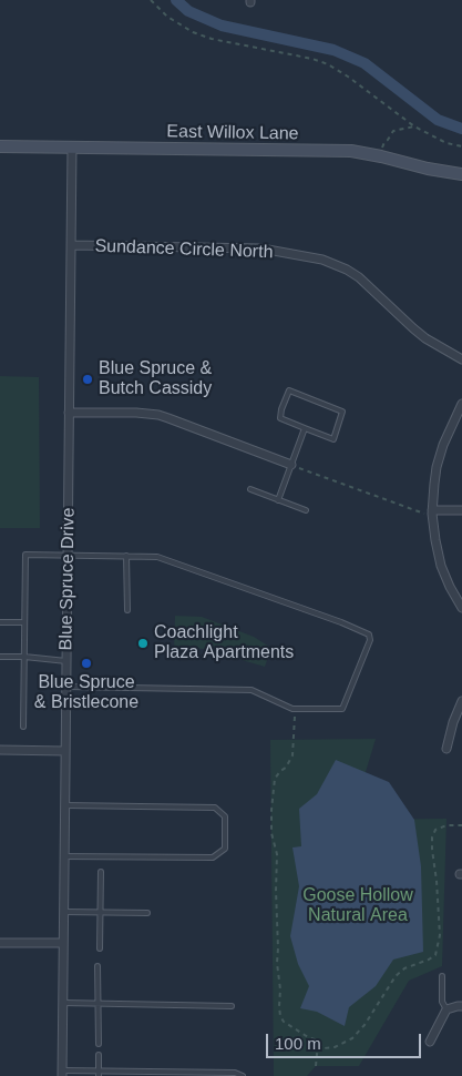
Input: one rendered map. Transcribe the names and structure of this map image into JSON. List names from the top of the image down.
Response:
{
  "streets": {
    "main road": ["East Willox Lane"],
    "street": ["Sundance Circle North", "Blue Spruce Drive"]
  },
  "crossings": [
    ["East Willox Lane", "Blue Spruce Drive"],
    ["Sundance Circle North", "Blue Spruce Drive"]
  ],
  "parks": ["Goose Hollow Natural Area"],
  "places": ["Blue Spruce & Butch Cassidy", "Coachlight Plaza Apartments", "Blue Spruce & Bristlecone"],
  "scale_bar": "100 m"
}
